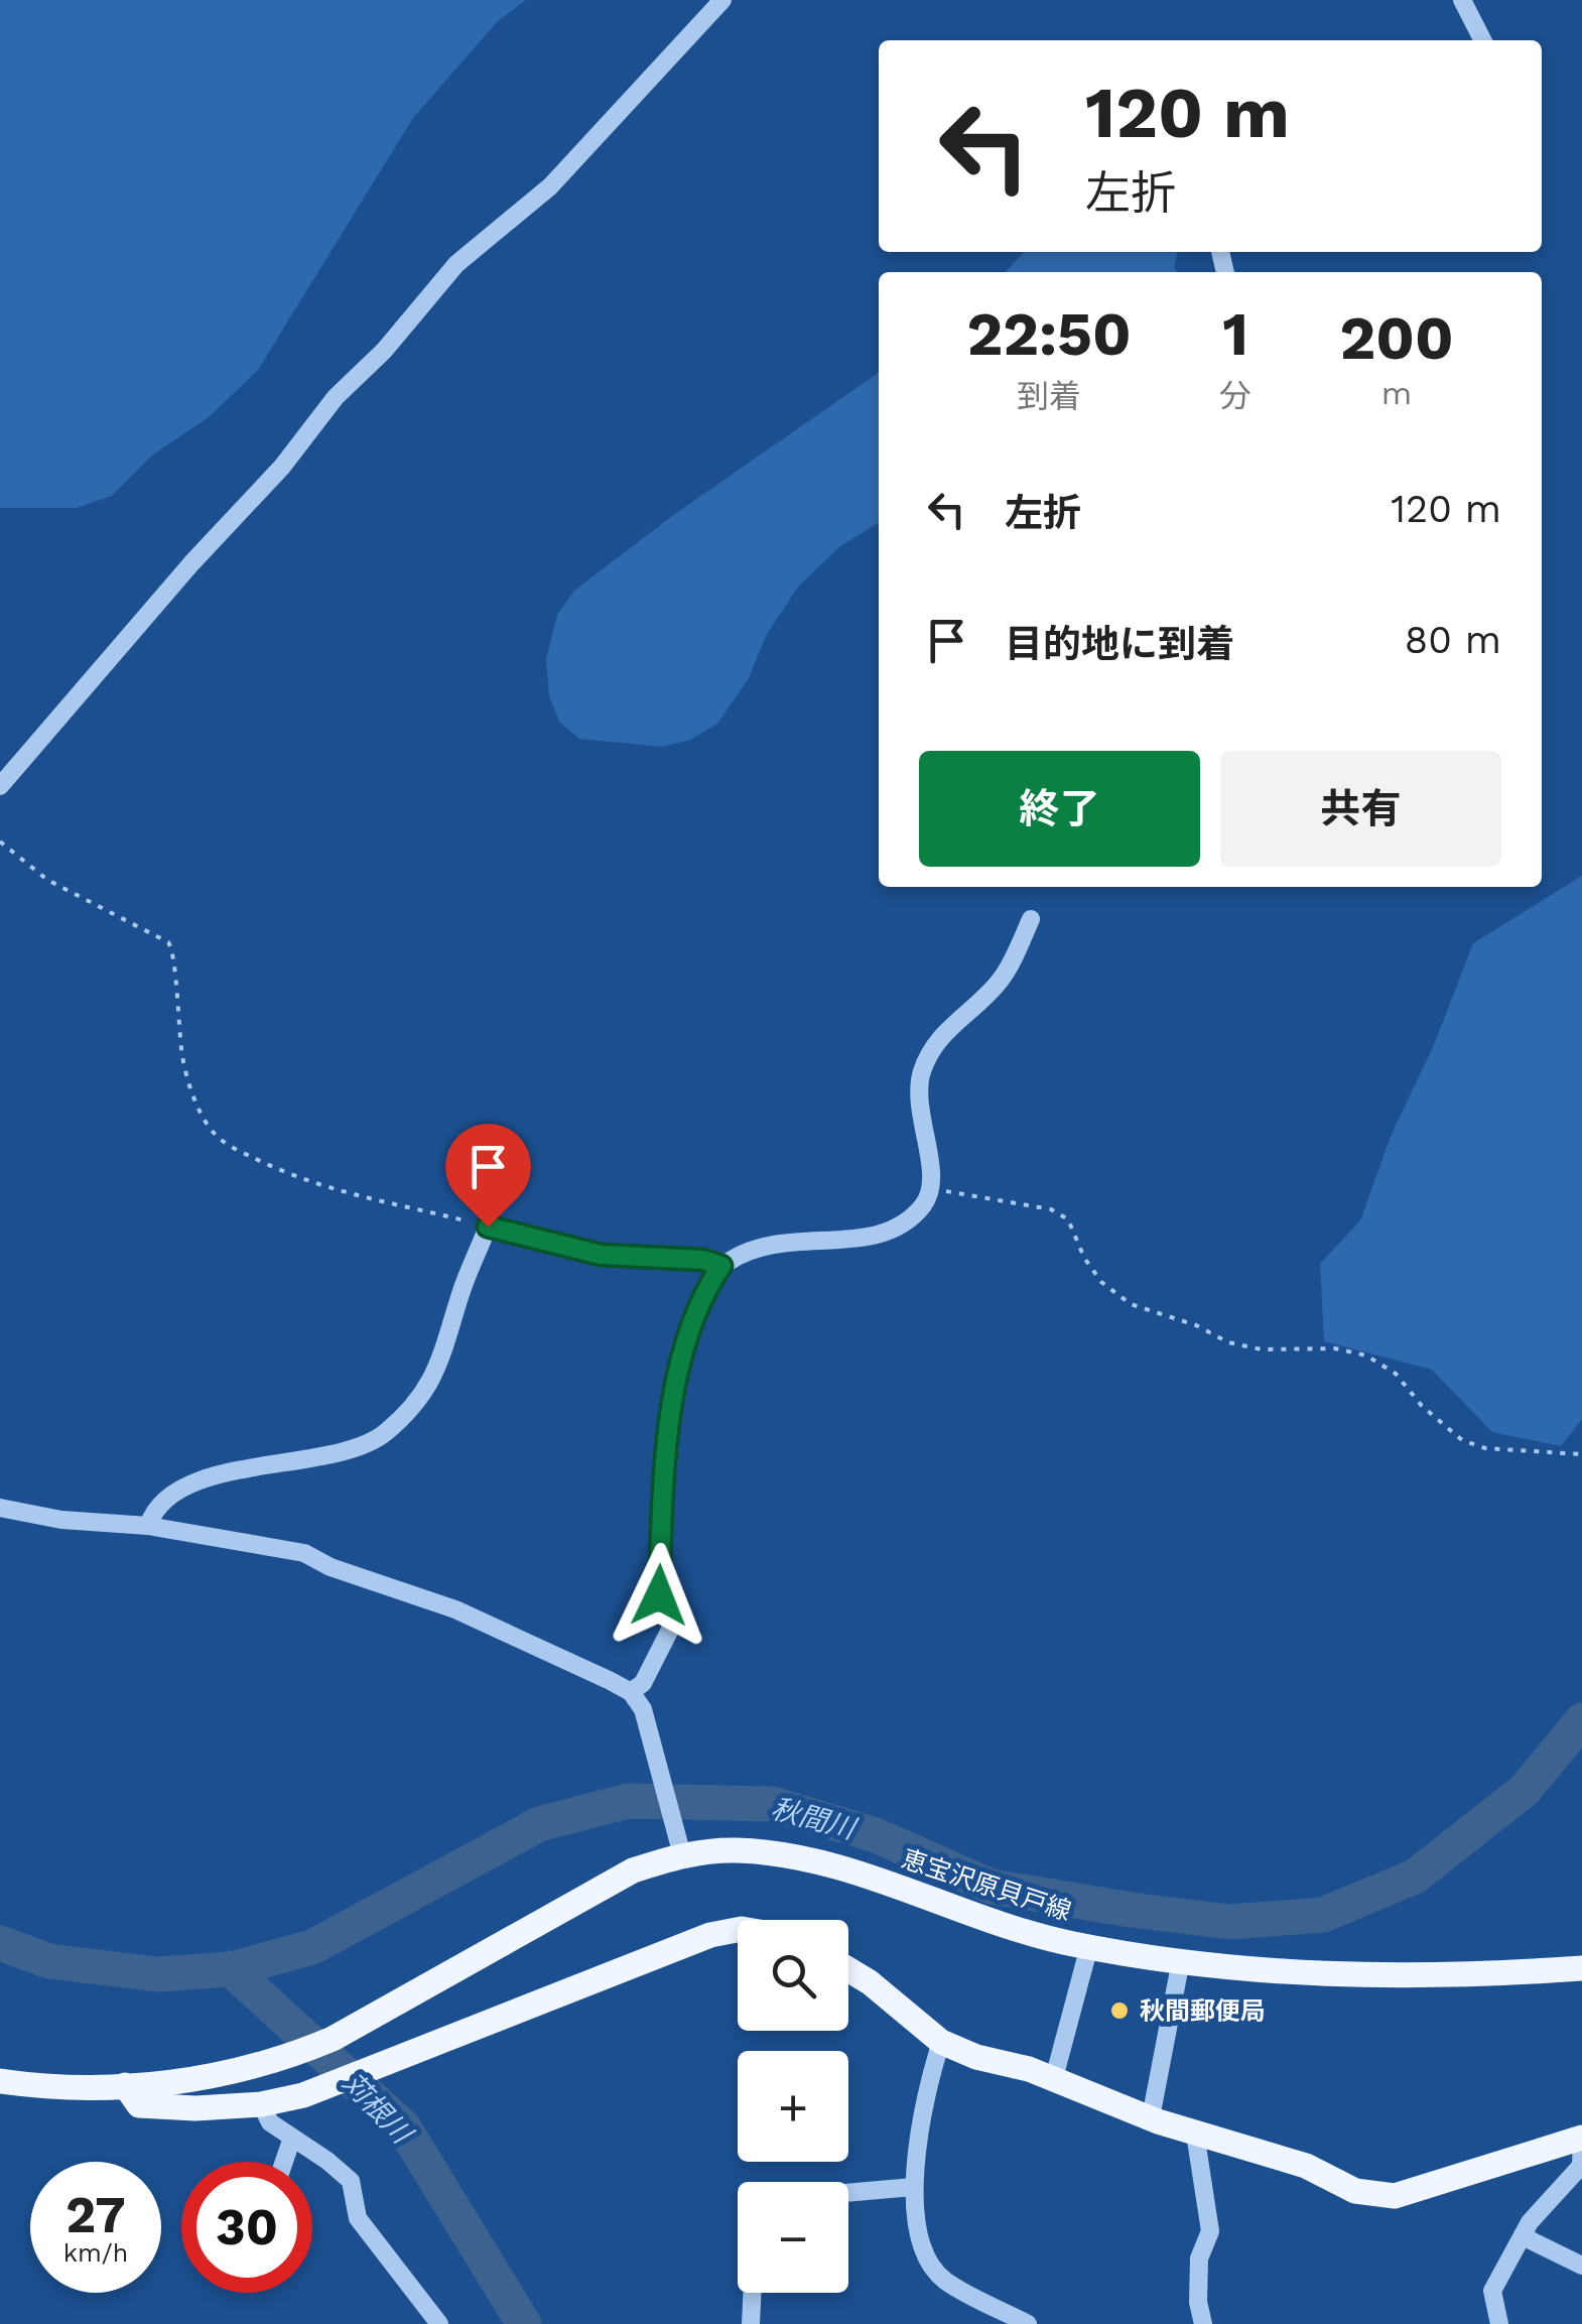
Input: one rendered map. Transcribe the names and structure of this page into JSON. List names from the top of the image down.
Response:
{
  "streets": {
    "main road": ["恵宝沢原貝戸線"]
  },
  "water": ["秋間川", "苅根川"],
  "places": ["秋間郵便局"],
  "page": {
    "turn": ["120 m", "左折"],
    "eta": [
      "22:50",
      "到着",
      "1",
      "分",
      "200",
      "m"
    ],
    "list": [
      {
        "name": "左折",
        "value": "120 m"
      },
      {
        "name": "目的地に到着",
        "value": "80 m"
      }
    ],
    "buttons": ["終了", "共有"],
    "map_buttons": ["+", "−"],
    "speed": "27 km/h",
    "limit": "30"
  }
}
